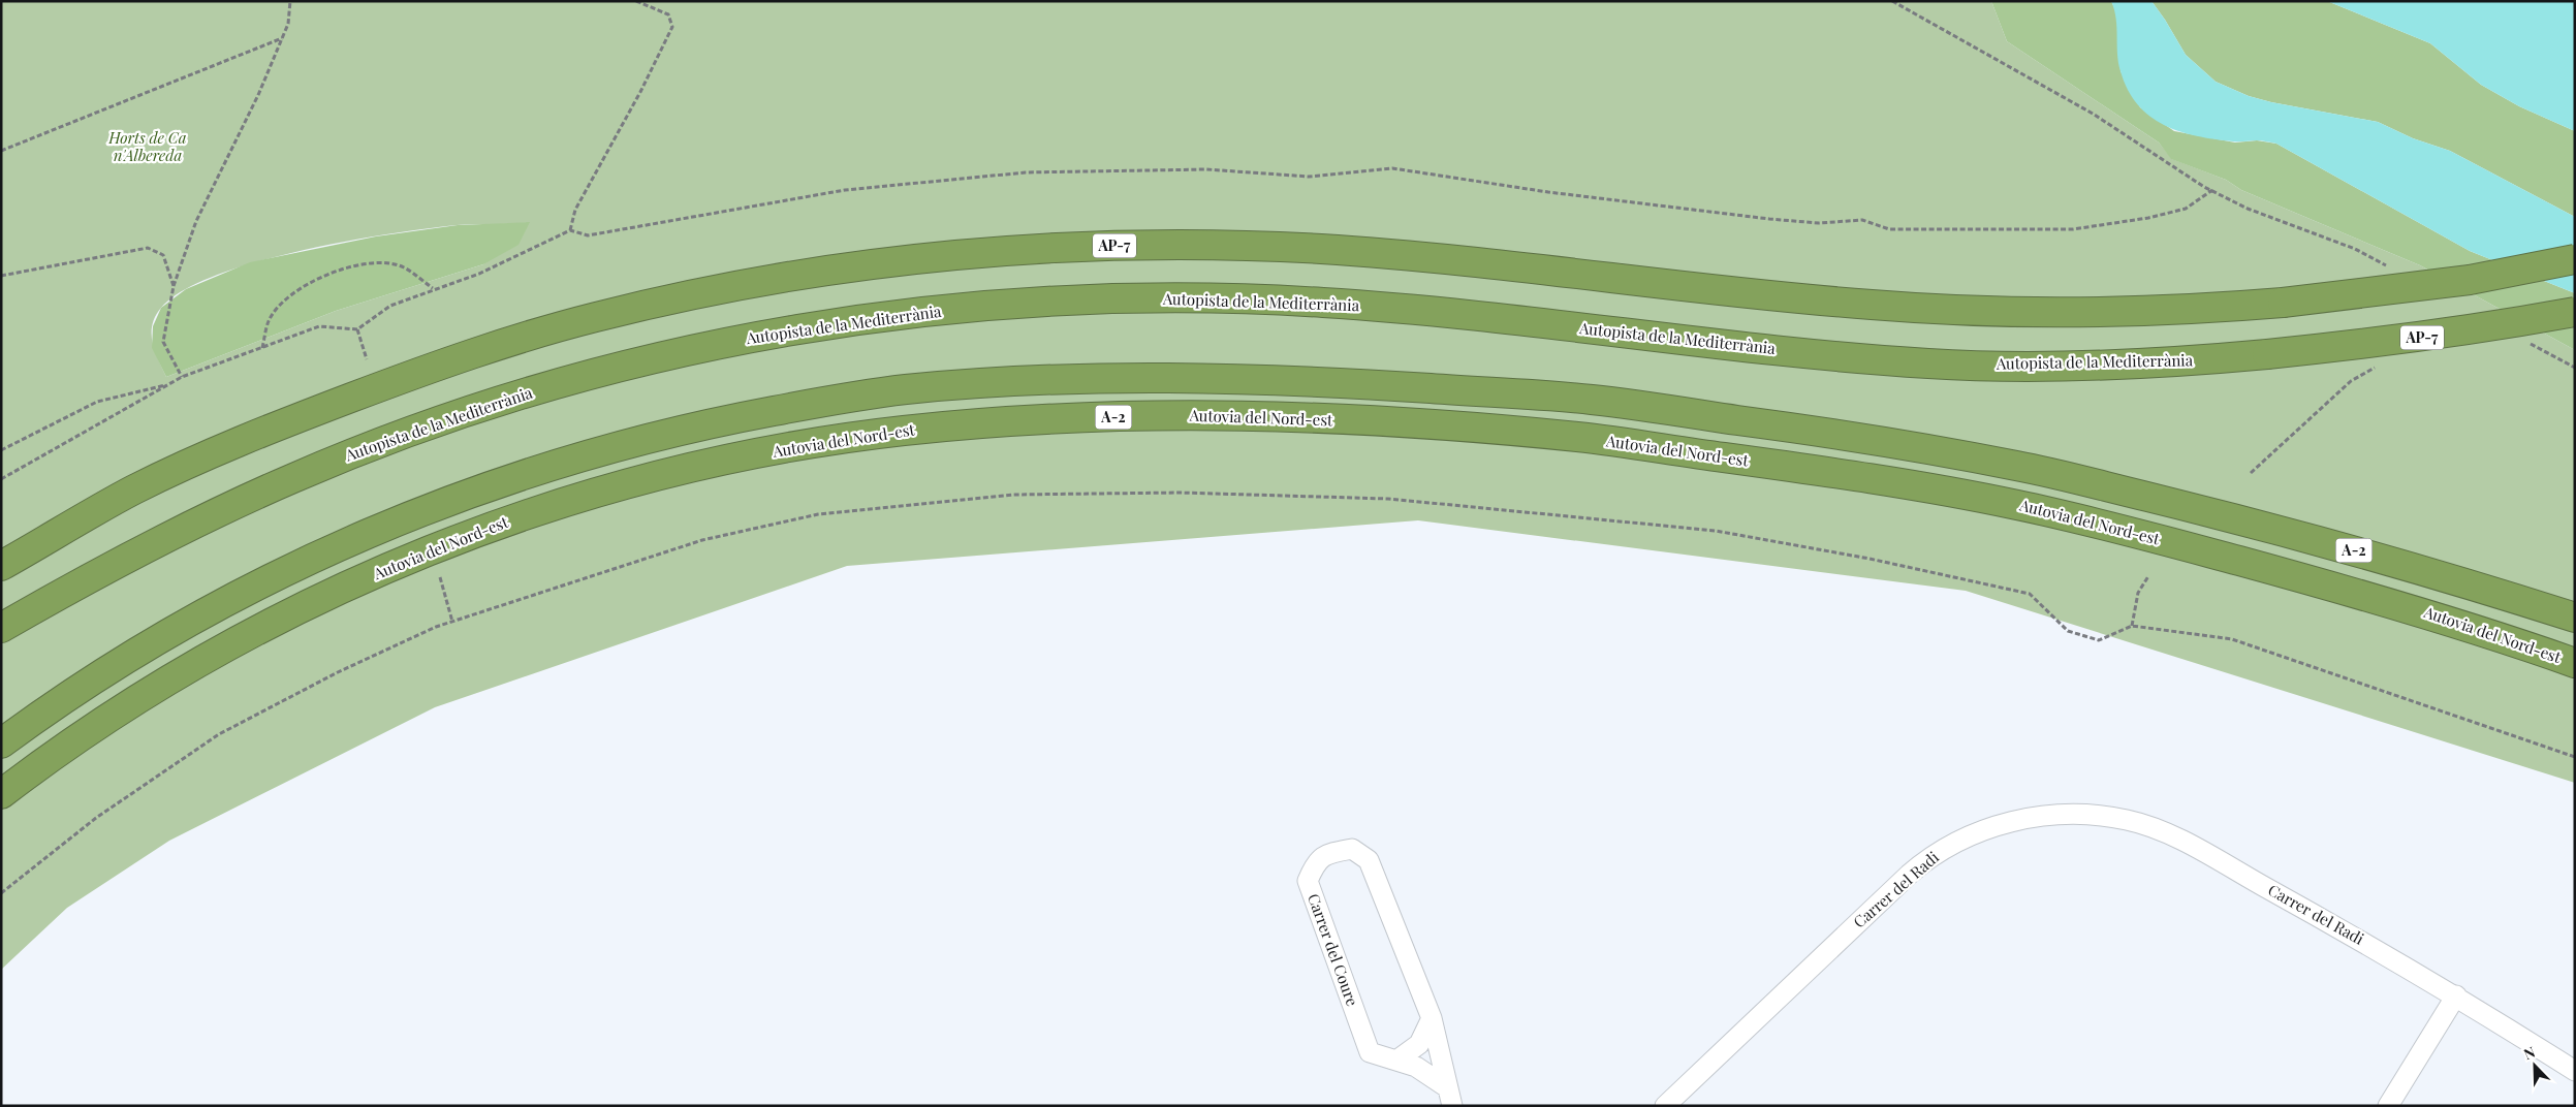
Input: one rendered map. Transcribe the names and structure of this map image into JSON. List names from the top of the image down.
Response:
{
  "streets": {
    "highway": [
      "AP-7",
      "Autopista de la Mediterrània",
      "A-2",
      "Autovia del Nord-est"
    ],
    "street": ["Carrer del Radi", "Carrer del Coure"]
  },
  "parks": ["Horts de Ca n'Albereda"],
  "north": "top left"
}
